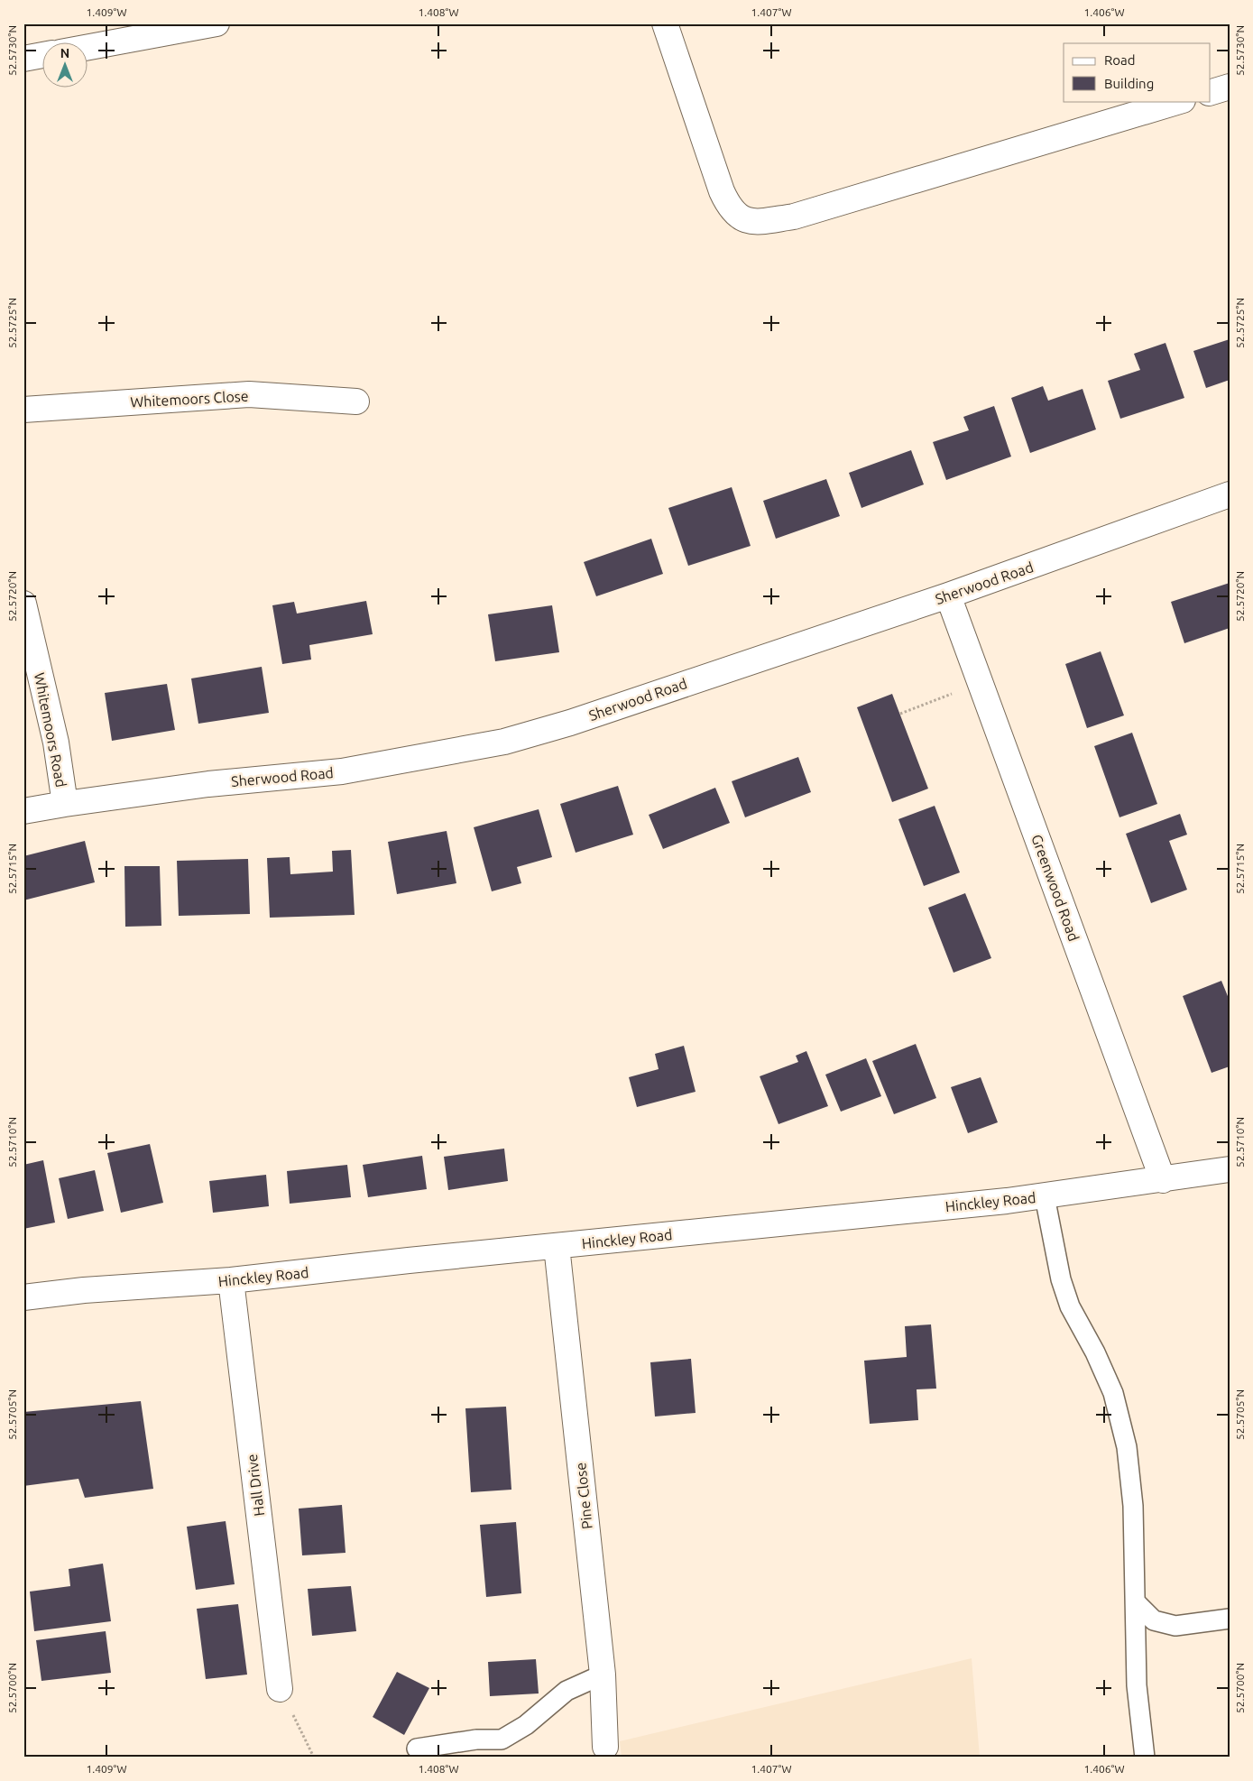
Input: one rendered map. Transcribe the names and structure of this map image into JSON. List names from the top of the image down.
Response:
{
  "streets": {
    "street": [
      "Whitemoors Close",
      "Sherwood Road",
      "Whitemoors Road",
      "Greenwood Road",
      "Hinckley Road",
      "Hall Drive",
      "Pine Close"
    ]
  },
  "crossings": [
    ["Sherwood Road", "Whitemoors Road"],
    ["Sherwood Road", "Greenwood Road"],
    ["Greenwood Road", "Hinckley Road"],
    ["Hinckley Road", "Hall Drive"],
    ["Hinckley Road", "Pine Close"]
  ],
  "legend": ["Road", "Building"],
  "north": "top",
  "coordinates": [
    "1.409°W",
    "1.408°W",
    "1.407°W",
    "1.406°W",
    "52.5730°N",
    "52.5725°N",
    "52.5720°N",
    "52.5715°N",
    "52.5710°N",
    "52.5705°N",
    "52.5700°N"
  ]
}
